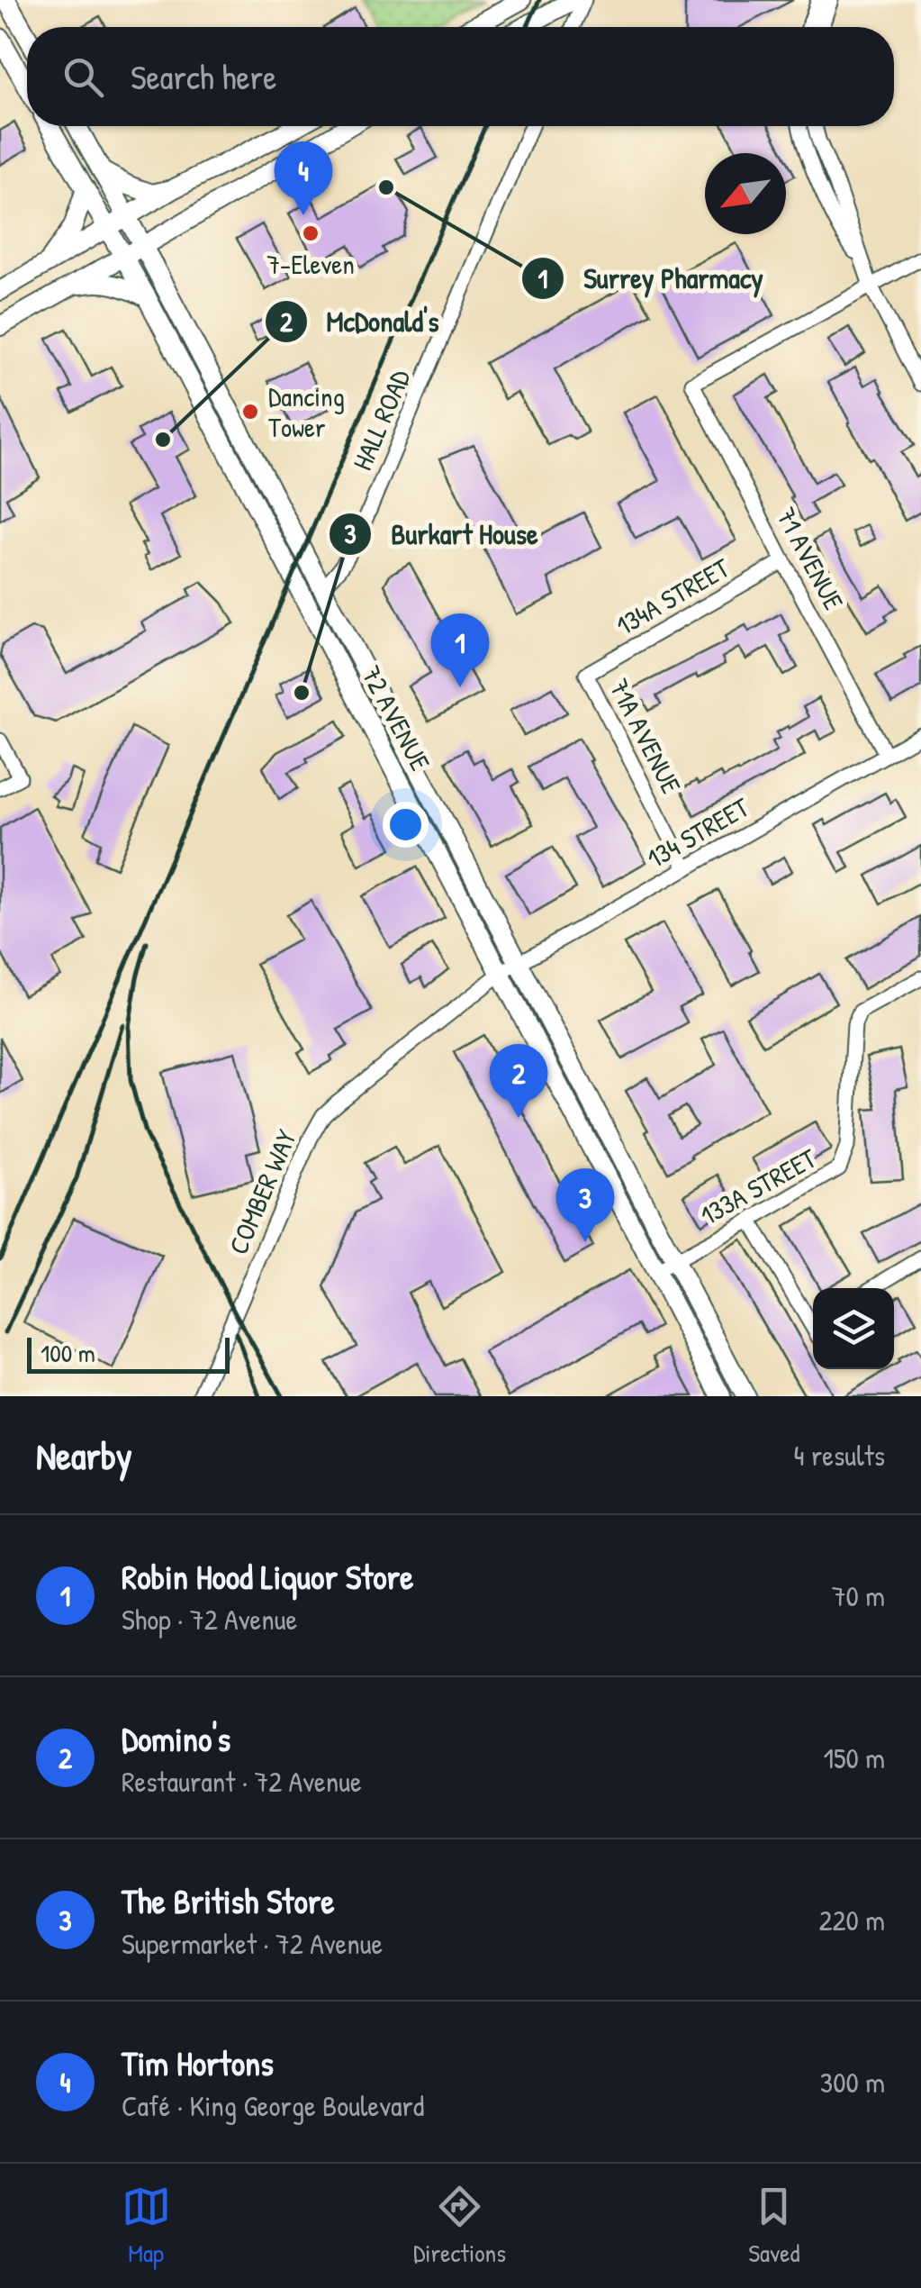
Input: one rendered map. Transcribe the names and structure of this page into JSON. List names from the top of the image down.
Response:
{
  "streets": {
    "main road": ["72 AVENUE"],
    "street": [
      "HALL ROAD",
      "71 AVENUE",
      "134A STREET",
      "71A AVENUE",
      "134 STREET",
      "133A STREET",
      "COMBER WAY"
    ]
  },
  "crossings": [
    ["HALL ROAD", "72 AVENUE"],
    ["71 AVENUE", "134A STREET"],
    ["71 AVENUE", "134 STREET"],
    ["134A STREET", "71A AVENUE"],
    ["72 AVENUE", "134 STREET"],
    ["72 AVENUE", "133A STREET"],
    ["72 AVENUE", "COMBER WAY"],
    ["71A AVENUE", "134 STREET"],
    ["134 STREET", "COMBER WAY"]
  ],
  "places": [
    "Surrey Pharmacy",
    "7-Eleven",
    "Dancing Tower",
    "McDonald's",
    "Burkart House"
  ],
  "scale_bar": "100 m",
  "north": "bottom left",
  "page": {
    "search": "Search here",
    "pins": [
      "4",
      "1",
      "2",
      "3"
    ],
    "scale": "100 m",
    "heading": ["Nearby", "4 results"],
    "list": [
      {
        "mark": "1",
        "name": "Robin Hood Liquor Store",
        "note": "Shop · 72 Avenue",
        "value": "70 m"
      },
      {
        "mark": "2",
        "name": "Domino's",
        "note": "Restaurant · 72 Avenue",
        "value": "150 m"
      },
      {
        "mark": "3",
        "name": "The British Store",
        "note": "Supermarket · 72 Avenue",
        "value": "220 m"
      },
      {
        "mark": "4",
        "name": "Tim Hortons",
        "note": "Café · King George Boulevard",
        "value": "300 m"
      }
    ],
    "nav": ["Map", "Directions", "Saved"]
  }
}
